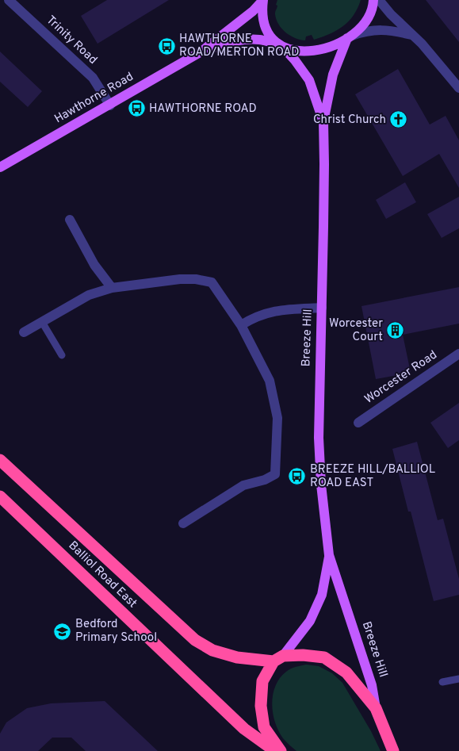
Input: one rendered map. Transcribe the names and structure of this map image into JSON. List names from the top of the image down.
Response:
{
  "streets": {
    "highway": ["Breeze Hill", "Balliol Road East"],
    "main road": ["Hawthorne Road"],
    "street": ["Trinity Road", "Worcester Road"]
  },
  "crossings": [
    ["Trinity Road", "Hawthorne Road"],
    ["Hawthorne Road", "Breeze Hill"],
    ["Breeze Hill", "Balliol Road East"]
  ],
  "places": {
    "bus stop": ["HAWTHORNE ROAD/MERTON ROAD", "HAWTHORNE ROAD", "BREEZE HILL/BALLIOL ROAD EAST"],
    "church": ["Christ Church"],
    "building": ["Worcester Court"],
    "school or university": ["Bedford Primary School"]
  }
}
